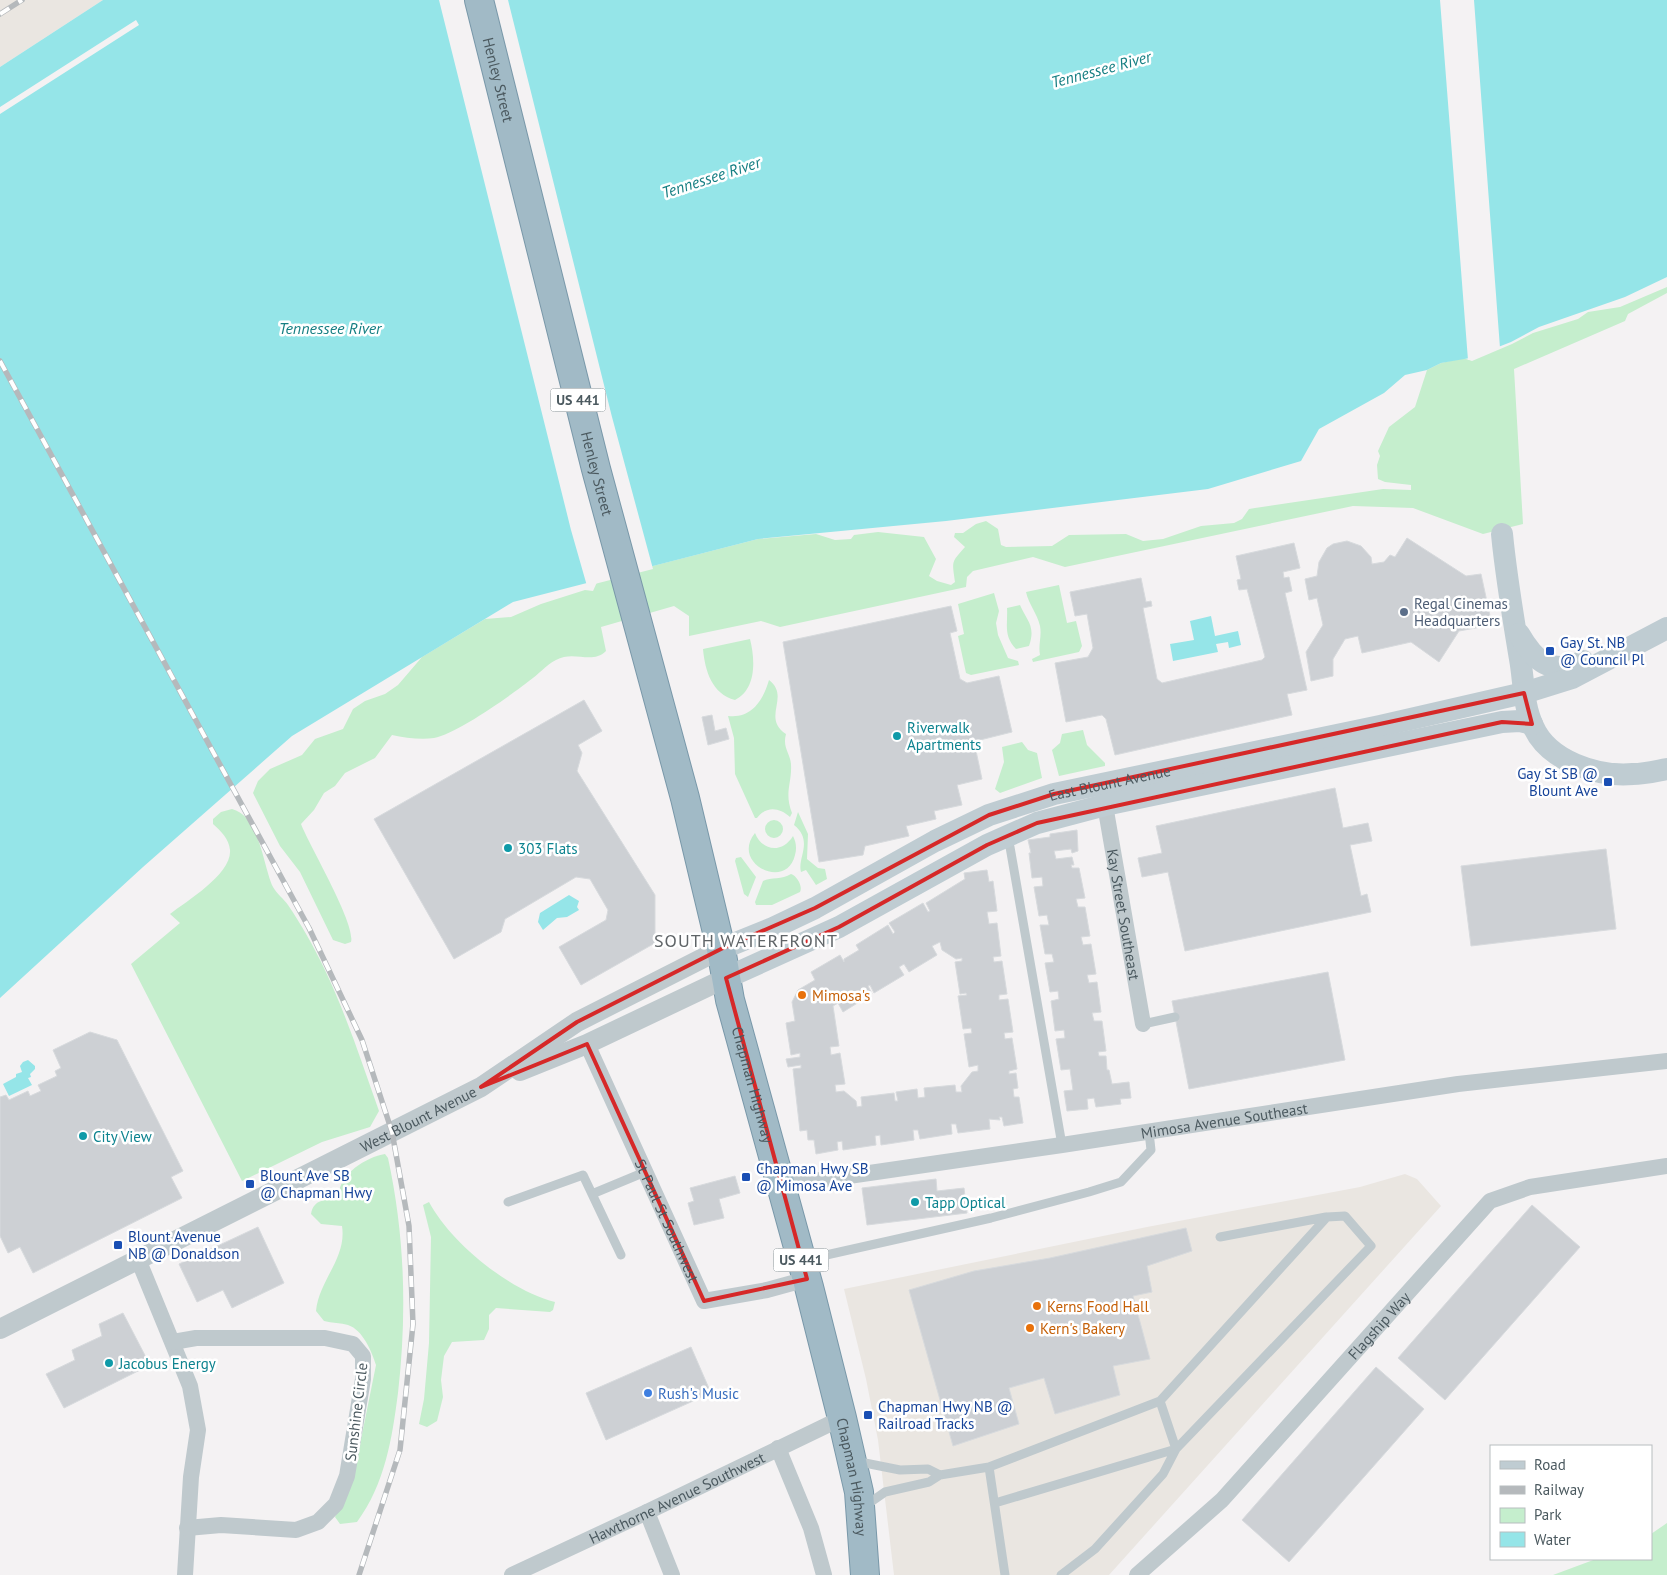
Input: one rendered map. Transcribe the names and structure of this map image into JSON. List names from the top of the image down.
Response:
{
  "streets": {
    "highway": ["Henley Street", "US 441", "Chapman Highway"],
    "main road": ["East Blount Avenue"],
    "street": [
      "Kay Street Southeast",
      "West Blount Avenue",
      "Mimosa Avenue Southeast",
      "St Paul St Southwest",
      "Flagship Way",
      "Sunshine Circle",
      "Hawthorne Avenue Southwest"
    ]
  },
  "crossings": [
    ["Henley Street", "Chapman Highway"],
    ["East Blount Avenue", "Kay Street Southeast"],
    ["East Blount Avenue", "Chapman Highway"],
    ["East Blount Avenue", "West Blount Avenue"],
    ["Chapman Highway", "West Blount Avenue"],
    ["Chapman Highway", "Mimosa Avenue Southeast"],
    ["Chapman Highway", "St Paul St Southwest"],
    ["Chapman Highway", "Hawthorne Avenue Southwest"]
  ],
  "districts": ["SOUTH WATERFRONT"],
  "water": ["Tennessee River"],
  "places": {
    "other": [
      "Regal Cinemas Headquarters",
      "Riverwalk Apartments",
      "303 Flats",
      "Mimosa's",
      "City View",
      "Tapp Optical",
      "Kerns Food Hall",
      "Kern's Bakery",
      "Jacobus Energy",
      "Rush's Music"
    ],
    "transit": [
      "Gay St. NB @ Council Pl",
      "Gay St SB @ Blount Ave",
      "Chapman Hwy SB @ Mimosa Ave",
      "Blount Ave SB @ Chapman Hwy",
      "Blount Avenue NB @ Donaldson",
      "Chapman Hwy NB @ Railroad Tracks"
    ]
  },
  "legend": [
    "Road",
    "Railway",
    "Park",
    "Water"
  ]
}
